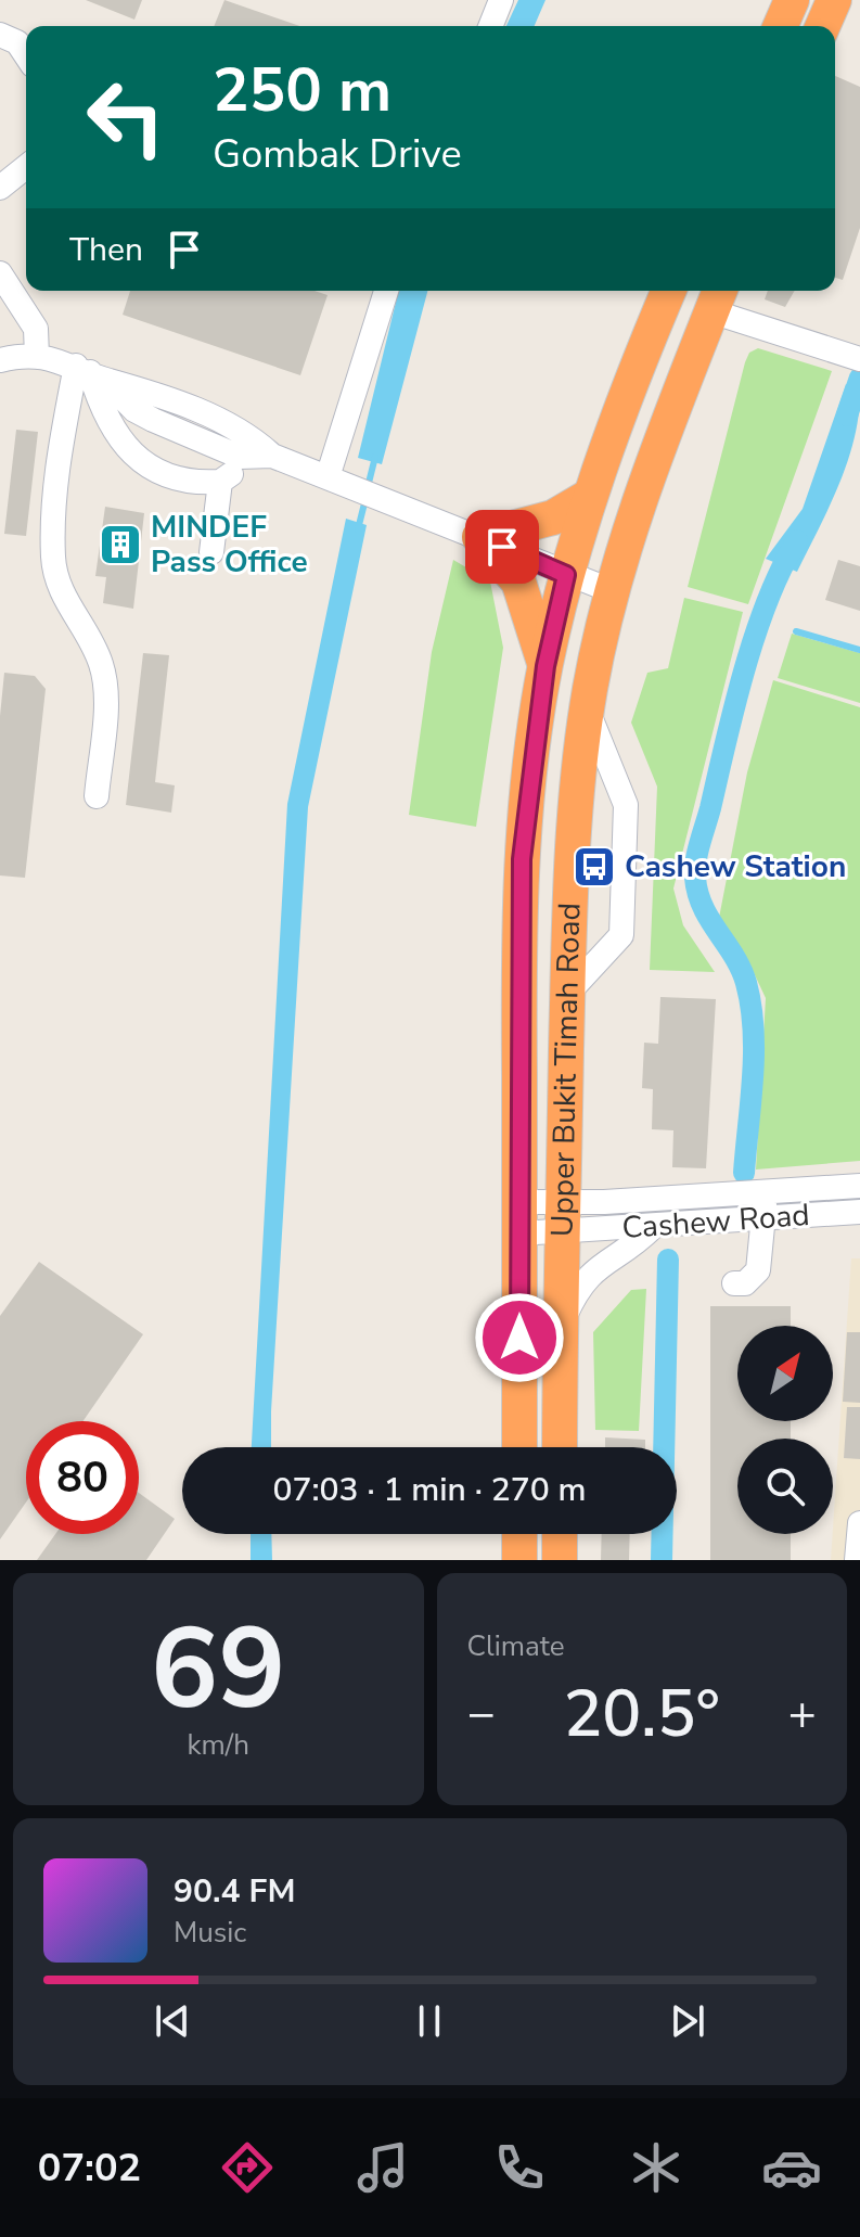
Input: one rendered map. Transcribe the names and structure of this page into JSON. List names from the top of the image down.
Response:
{
  "streets": {
    "highway": ["Upper Bukit Timah Road"],
    "street": ["Cashew Road"]
  },
  "crossings": [
    ["Upper Bukit Timah Road", "Cashew Road"]
  ],
  "places": {
    "building": ["MINDEF Pass Office"],
    "bus stop": ["Cashew Station"]
  },
  "north": "top right",
  "page": {
    "turn": ["250 m", "Gombak Drive"],
    "then": "Then",
    "limit": "80",
    "trip": "07:03 · 1 min · 270 m",
    "tile": [
      ["69", "km/h"],
      "Climate"
    ],
    "heat": ["−", "20.5°", "+"],
    "song": ["90.4 FM", "Music"],
    "tabs": "07:02"
  }
}
